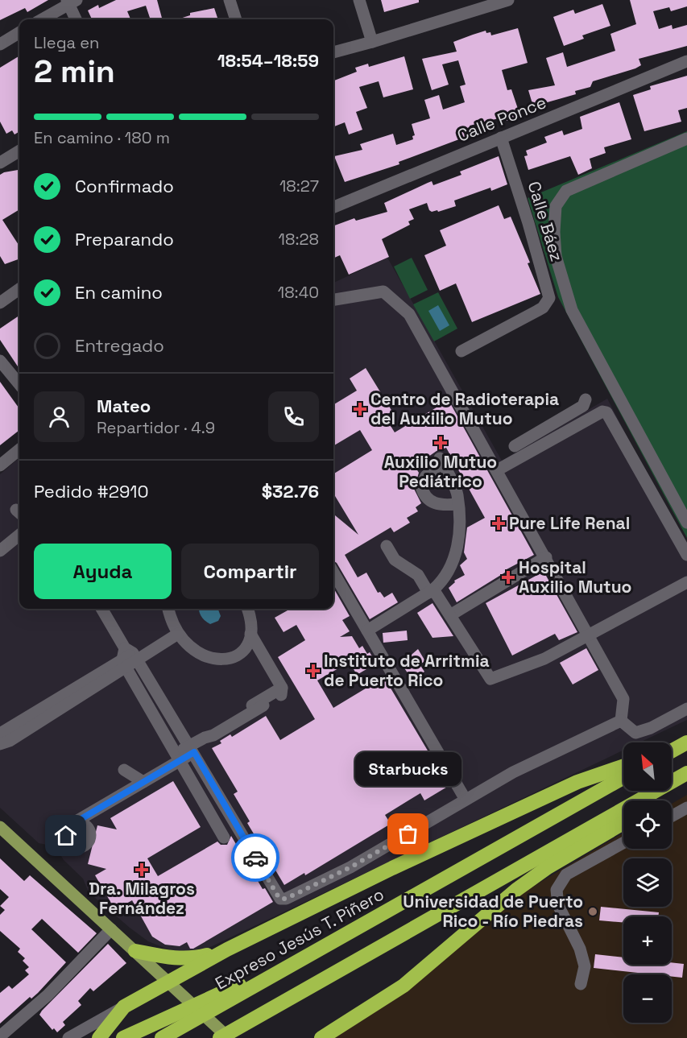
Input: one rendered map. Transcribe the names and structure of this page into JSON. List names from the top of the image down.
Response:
{
  "streets": {
    "highway": ["Expreso Jesús T. Piñero"],
    "street": ["Calle Ponce", "Calle Báez"]
  },
  "crossings": [
    ["Calle Ponce", "Calle Báez"]
  ],
  "places": {
    "health": [
      "Centro de Radioterapia del Auxilio Mutuo",
      "Auxilio Mutuo Pediátrico",
      "Pure Life Renal",
      "Hospital Auxilio Mutuo",
      "Instituto de Arritmia de Puerto Rico",
      "Dra. Milagros Fernández"
    ],
    "other": ["Starbucks", "Universidad de Puerto Rico - Río Piedras"]
  },
  "north": "top left",
  "page": {
    "heading": ["2 min", "Llega en", "18:54–18:59"],
    "panel": [
      "Mateo",
      "Repartidor · 4.9",
      "Pedido #2910",
      "$32.76"
    ],
    "bar": "En camino · 180 m",
    "list": [
      ["Confirmado", "18:27"],
      ["Preparando", "18:28"],
      ["En camino", "18:40"],
      "Entregado"
    ],
    "buttons": ["Ayuda", "Compartir"],
    "map_buttons": ["+", "−"],
    "bubble": "Starbucks"
  }
}
